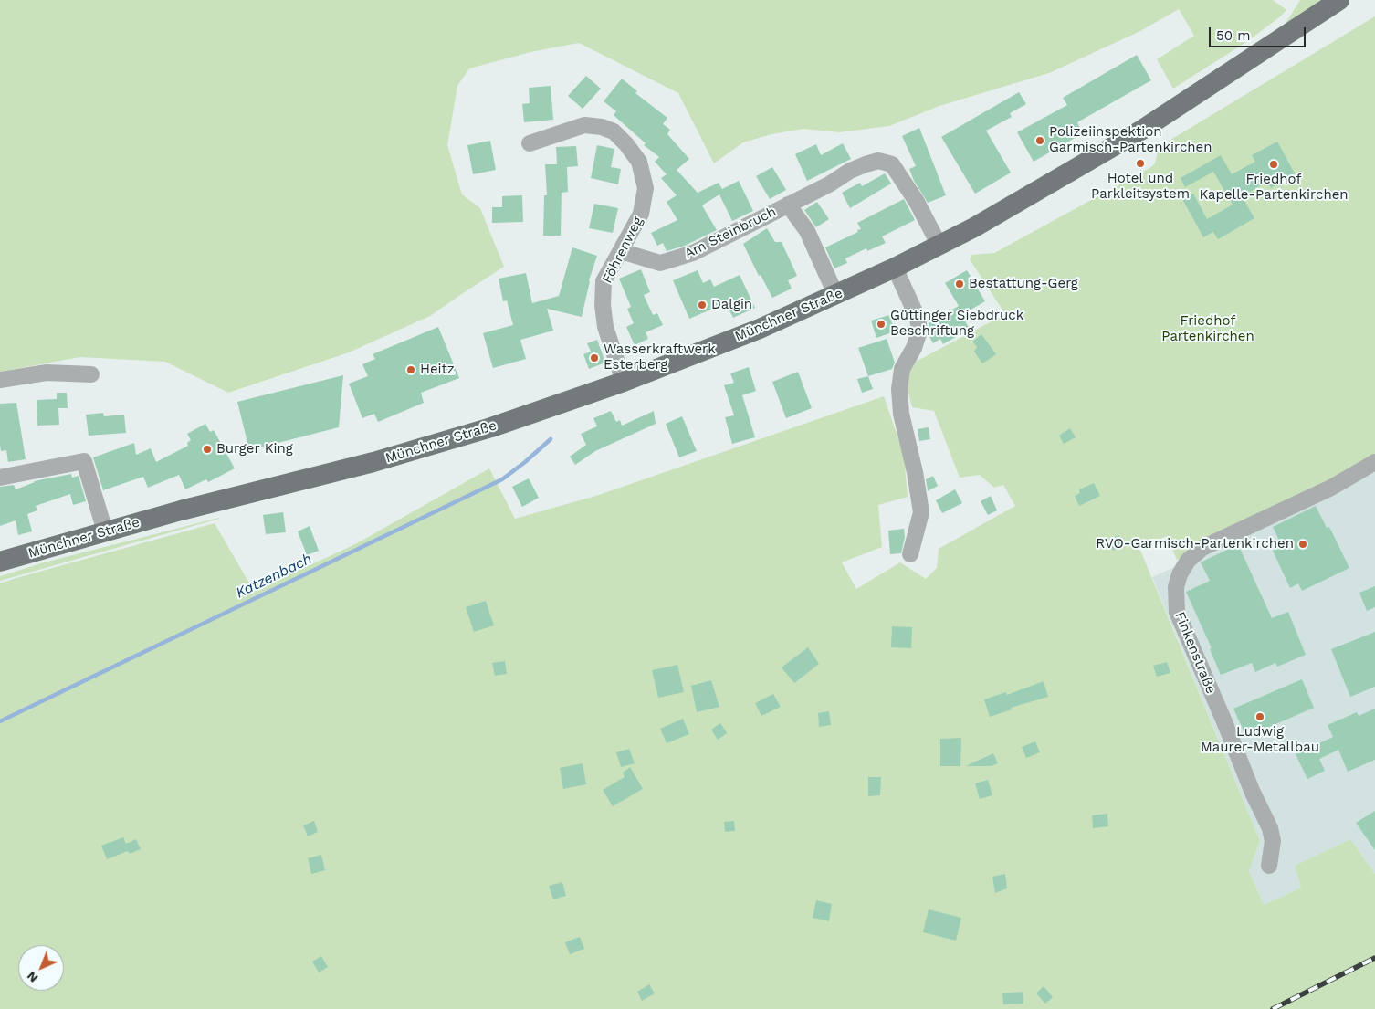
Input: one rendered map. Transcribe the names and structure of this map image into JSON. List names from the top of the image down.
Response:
{
  "streets": {
    "main road": ["Münchner Straße"],
    "street": ["Am Steinbruch", "Föhrenweg", "Finkenstraße"]
  },
  "crossings": [
    ["Am Steinbruch", "Föhrenweg"],
    ["Am Steinbruch", "Münchner Straße"],
    ["Föhrenweg", "Münchner Straße"]
  ],
  "water": ["Katzenbach"],
  "parks": ["Friedhof Partenkirchen"],
  "places": [
    "Polizeiinspektion Garmisch-Partenkirchen",
    "Hotel und Parkleitsystem",
    "Friedhof Kapelle-Partenkirchen",
    "Bestattung-Gerg",
    "Dalgin",
    "Güttinger Siebdruck Beschriftung",
    "Wasserkraftwerk Esterberg",
    "Heitz",
    "Burger King",
    "RVO-Garmisch-Partenkirchen",
    "Ludwig Maurer-Metallbau"
  ],
  "scale_bar": "50 m",
  "north": "bottom left"
}
